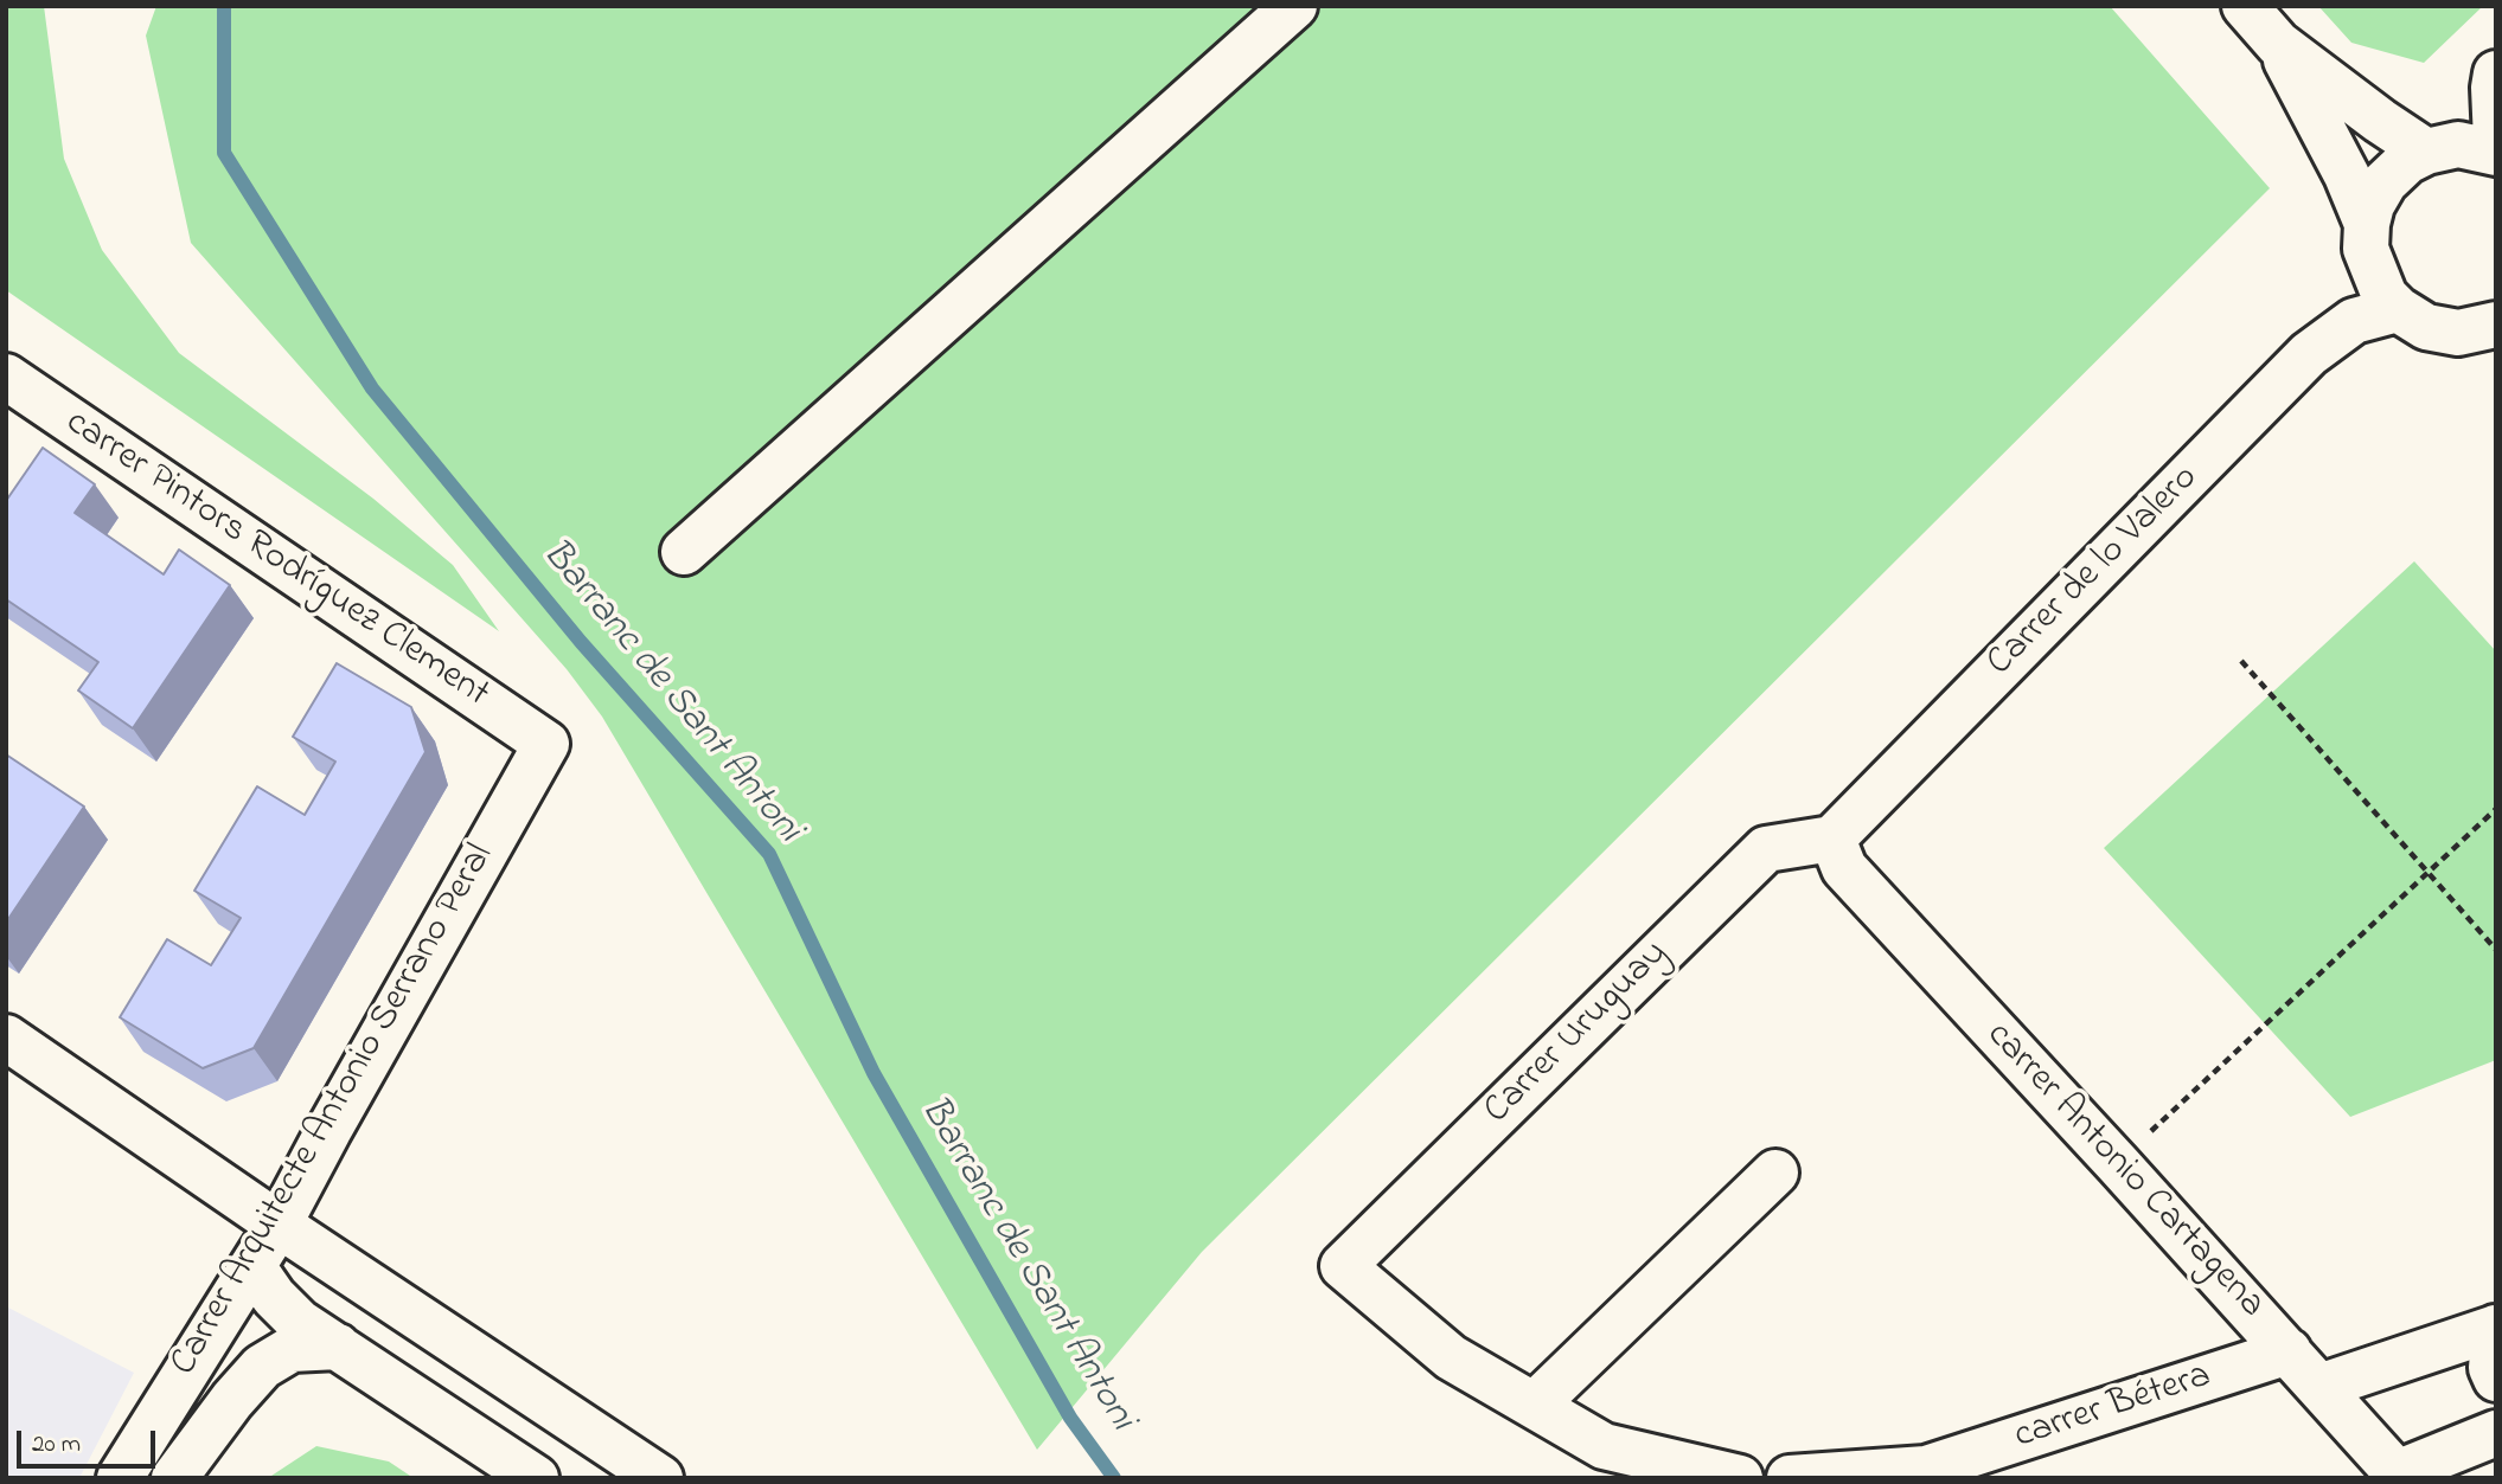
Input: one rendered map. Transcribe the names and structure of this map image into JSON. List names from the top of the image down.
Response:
{
  "streets": {
    "street": [
      "carrer Pintors Rodríguez Clement",
      "Carrer de lo Valero",
      "Carrer Uruguay",
      "Carrer Arquitecte Antonio Serrano Peral",
      "carrer Antonio Cartagena",
      "carrer Bétera"
    ]
  },
  "crossings": [
    ["carrer Pintors Rodríguez Clement", "Carrer Arquitecte Antonio Serrano Peral"],
    ["Carrer de lo Valero", "Carrer Uruguay"],
    ["Carrer de lo Valero", "carrer Antonio Cartagena"],
    ["Carrer Uruguay", "carrer Antonio Cartagena"],
    ["carrer Antonio Cartagena", "carrer Bétera"]
  ],
  "water": ["Barranc de Sant Antoni"],
  "scale_bar": "20 m"
}
